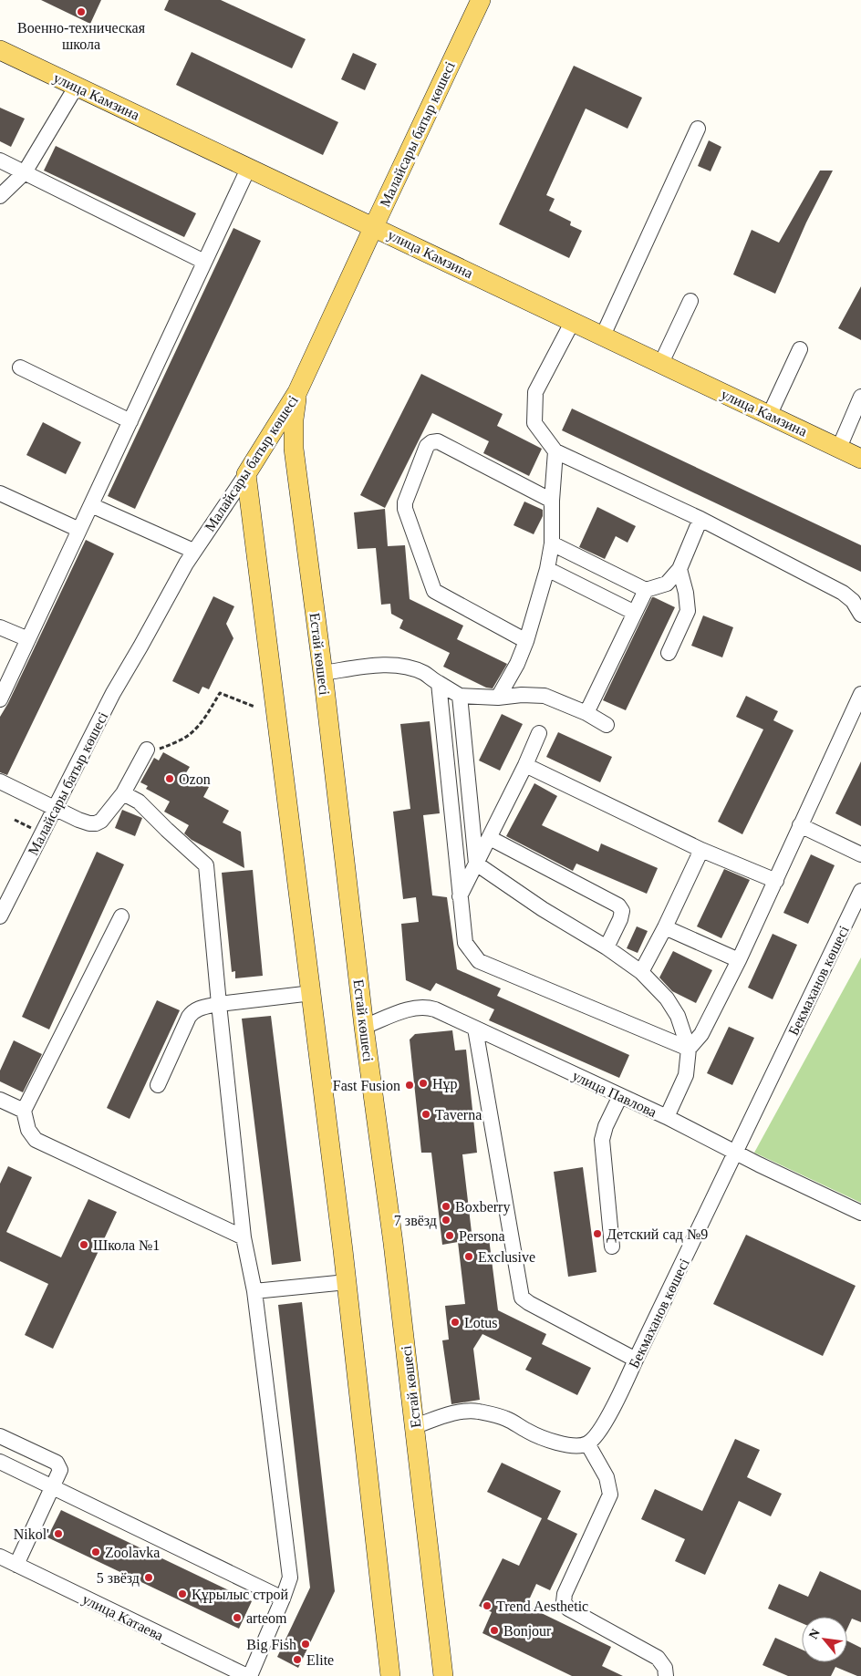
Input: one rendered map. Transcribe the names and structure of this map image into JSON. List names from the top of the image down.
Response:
{
  "streets": {
    "main road": ["улица Камзина", "Малайсары батыр көшесі", "Естай көшесі"],
    "street": ["Бекмаханов көшесі", "улица Павлова", "улица Катаева"]
  },
  "crossings": [
    ["улица Камзина", "Малайсары батыр көшесі"],
    ["Малайсары батыр көшесі", "Естай көшесі"],
    ["Естай көшесі", "улица Павлова"],
    ["Бекмаханов көшесі", "улица Павлова"]
  ],
  "places": [
    "Военно-техническая школа",
    "Ozon",
    "Нұр",
    "Fast Fusion",
    "Taverna",
    "Boxberry",
    "7 звёзд",
    "Детский сад №9",
    "Persona",
    "Школа №1",
    "Exclusive",
    "Lotus",
    "Nikol'",
    "Zoolavka",
    "5 звёзд",
    "Құрылыс строй",
    "Trend Aesthetic",
    "arteom",
    "Bonjour",
    "Big Fish",
    "Elite"
  ],
  "north": "top left"
}
